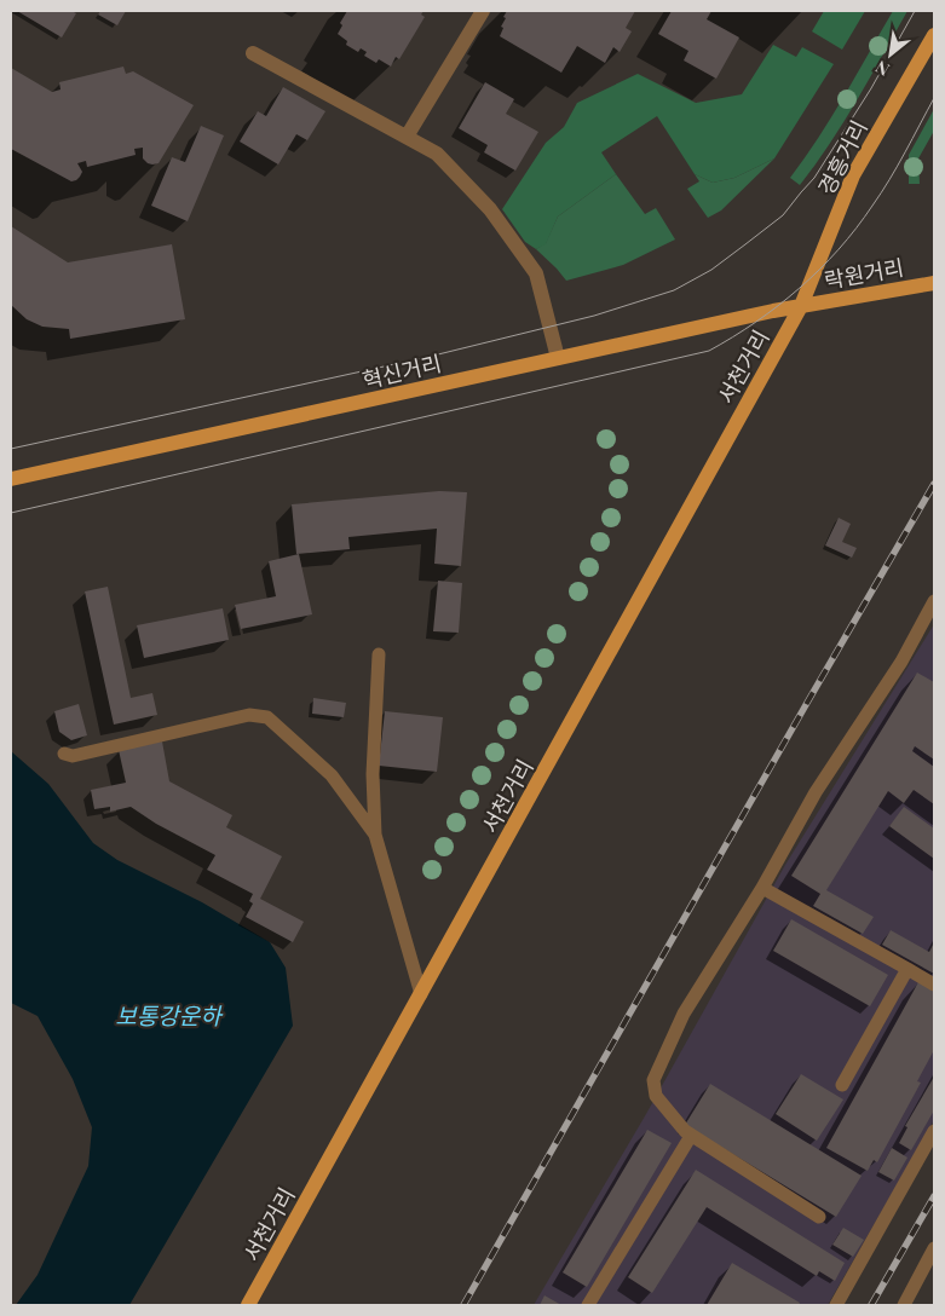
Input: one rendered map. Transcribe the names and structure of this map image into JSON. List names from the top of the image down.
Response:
{
  "streets": {
    "main road": [
      "경흥거리",
      "락원거리",
      "서천거리",
      "혁신거리"
    ]
  },
  "crossings": [
    ["경흥거리", "락원거리"],
    ["경흥거리", "서천거리"],
    ["경흥거리", "혁신거리"],
    ["락원거리", "서천거리"],
    ["락원거리", "혁신거리"],
    ["서천거리", "혁신거리"]
  ],
  "water": ["보통강운하"],
  "north": "bottom left"
}
